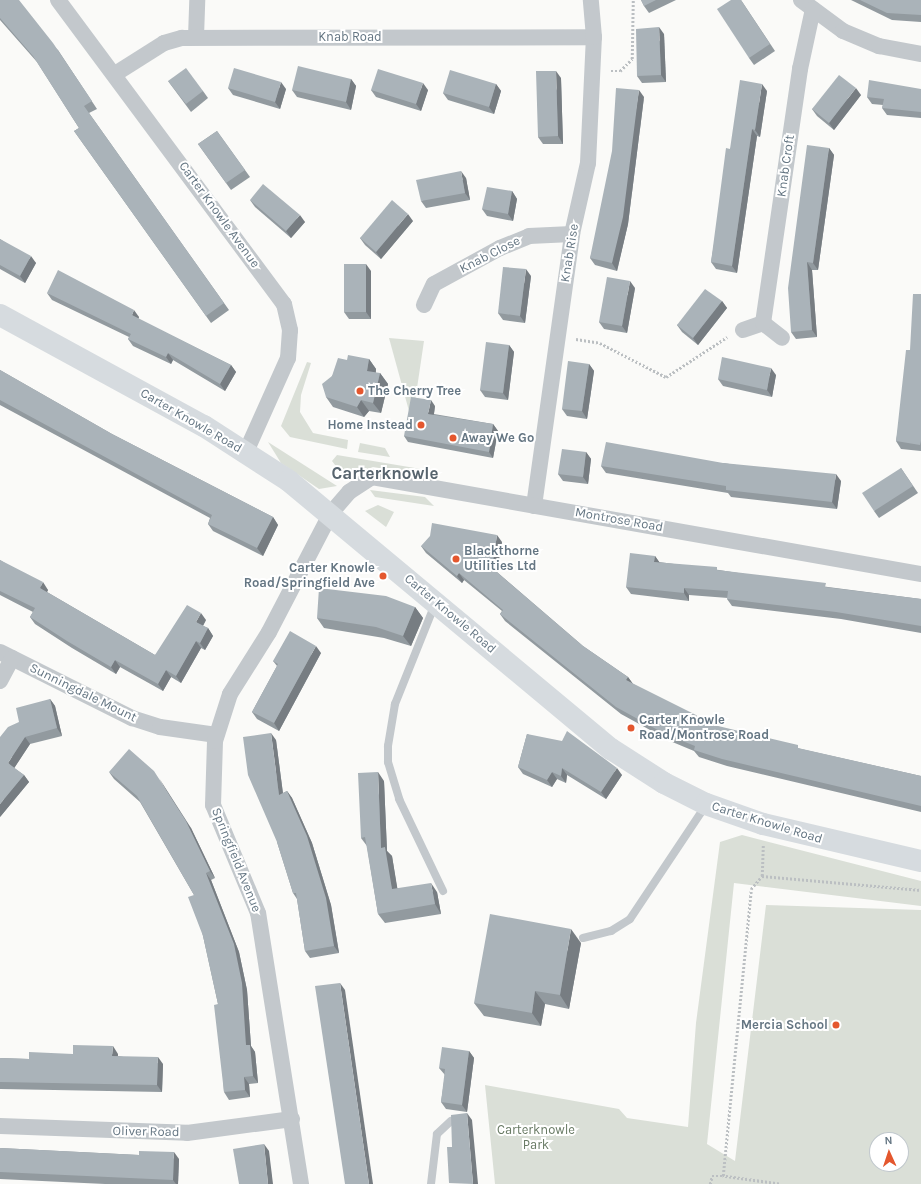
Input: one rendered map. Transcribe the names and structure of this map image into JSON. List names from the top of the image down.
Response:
{
  "streets": {
    "street": [
      "Knab Road",
      "Knab Croft",
      "Carter Knowle Avenue",
      "Knab Rise",
      "Knab Close",
      "Carter Knowle Road",
      "Montrose Road",
      "Sunningdale Mount",
      "Springfield Avenue",
      "Oliver Road"
    ]
  },
  "crossings": [
    ["Knab Road", "Carter Knowle Avenue"],
    ["Knab Road", "Knab Rise"],
    ["Carter Knowle Avenue", "Carter Knowle Road"],
    ["Knab Rise", "Knab Close"],
    ["Knab Rise", "Montrose Road"],
    ["Carter Knowle Road", "Montrose Road"],
    ["Carter Knowle Road", "Springfield Avenue"],
    ["Montrose Road", "Springfield Avenue"],
    ["Sunningdale Mount", "Springfield Avenue"],
    ["Springfield Avenue", "Oliver Road"]
  ],
  "districts": ["Carterknowle"],
  "parks": ["Carterknowle Park"],
  "places": [
    "The Cherry Tree",
    "Home Instead",
    "Away We Go",
    "Blackthorne Utilities Ltd",
    "Carter Knowle Road/Springfield Ave",
    "Carter Knowle Road/Montrose Road",
    "Mercia School"
  ],
  "north": "top"
}
